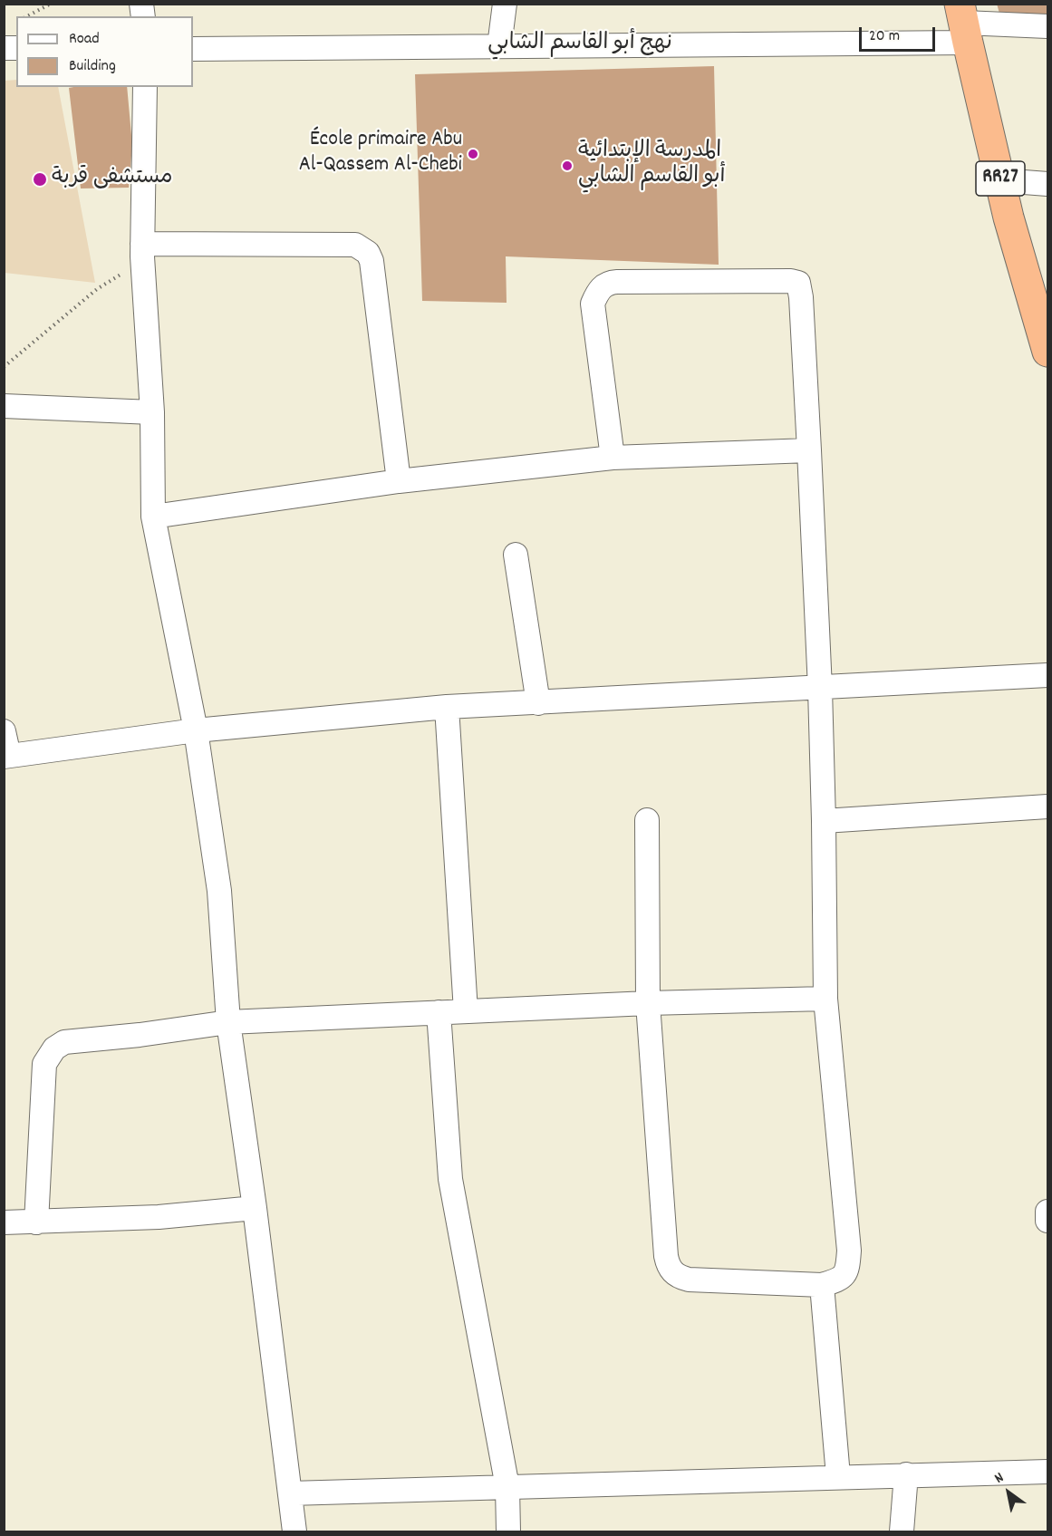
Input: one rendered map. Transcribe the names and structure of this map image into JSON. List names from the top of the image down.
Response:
{
  "streets": {
    "highway": ["RR27"],
    "street": ["نهج أبو القاسم الشابي"]
  },
  "crossings": [
    ["نهج أبو القاسم الشابي", "RR27"]
  ],
  "places": ["École primaire Abu Al-Qassem Al-Chebi", "المدرسة الإبتدائية أبو القاسم الشابي", "مستشفى قربة"],
  "legend": ["Road", "Building"],
  "scale_bar": "20 m",
  "north": "top left"
}
